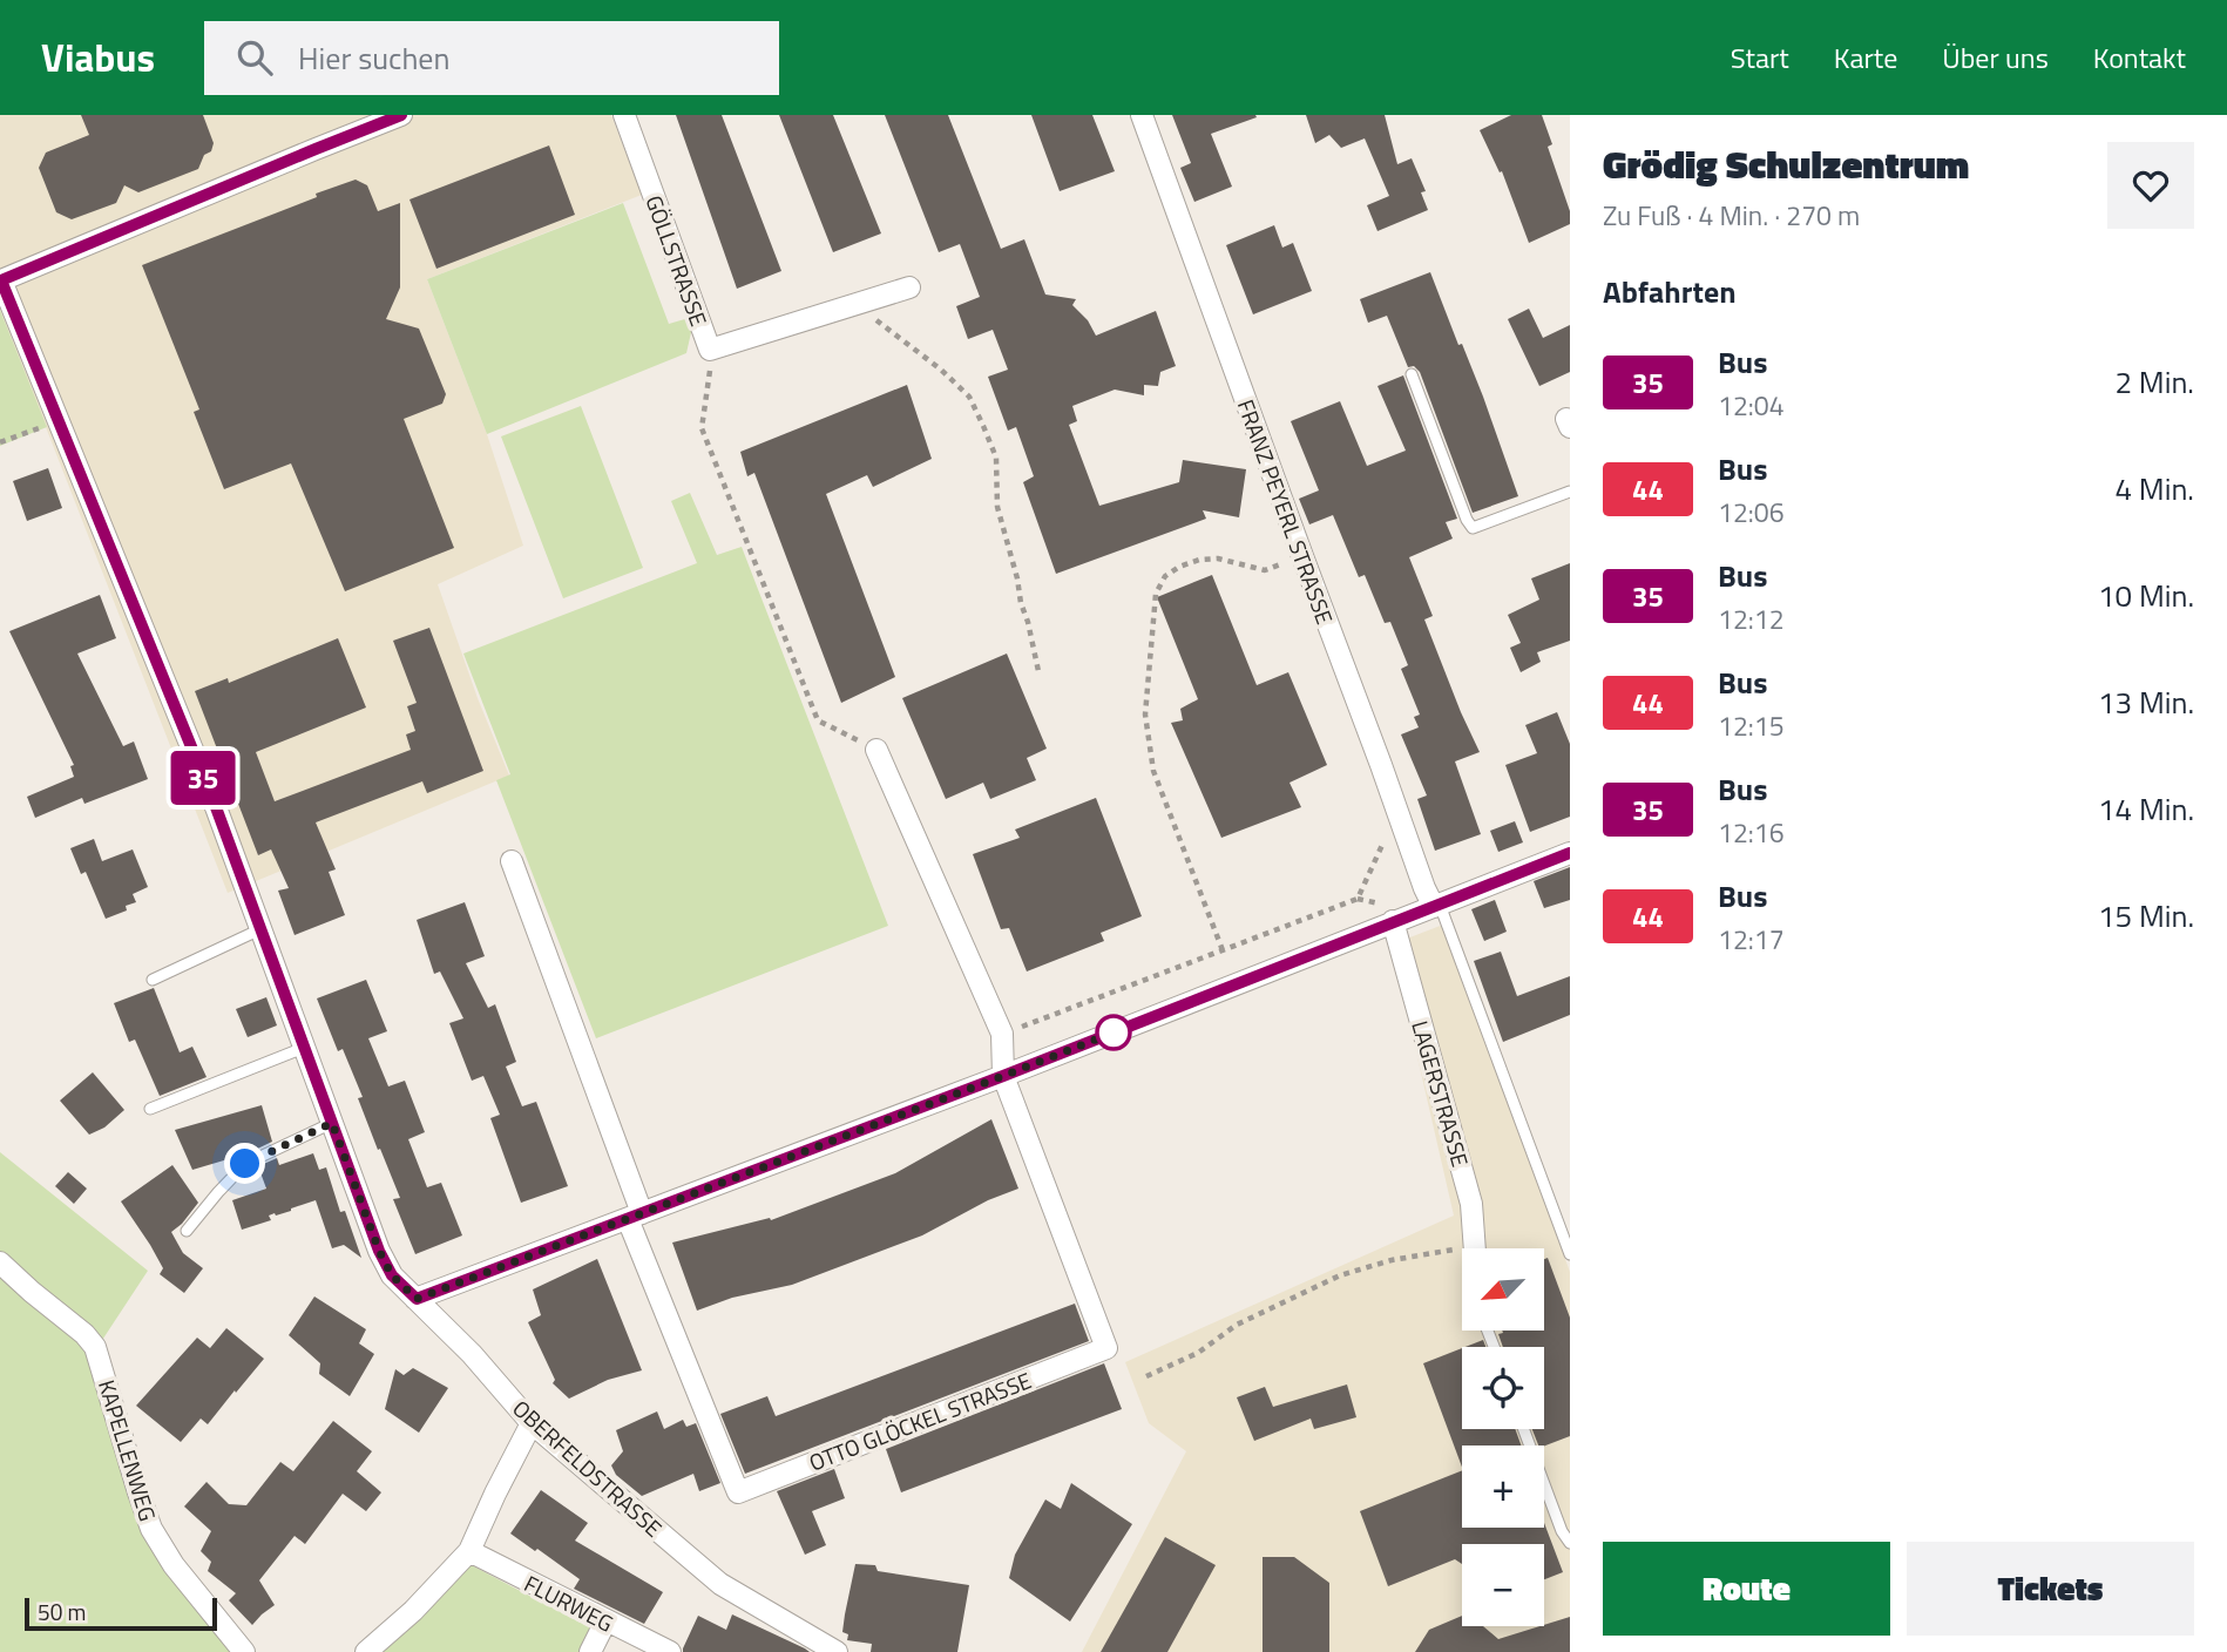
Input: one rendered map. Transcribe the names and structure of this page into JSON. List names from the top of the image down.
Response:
{
  "streets": {
    "street": [
      "GÖLLSTRASSE",
      "FRANZ PEYERL STRASSE",
      "LAGERSTRASSE",
      "OTTO GLÖCKEL STRASSE",
      "KAPELLENWEG",
      "OBERFELDSTRASSE",
      "FLURWEG"
    ]
  },
  "lines": ["bus line 35"],
  "scale_bar": "50 m",
  "north": "bottom left",
  "page": {
    "header": "Viabus",
    "search": "Hier suchen",
    "nav": [
      "Start",
      "Karte",
      "Über uns",
      "Kontakt"
    ],
    "on_map": "35",
    "heading": [
      ["Grödig Schulzentrum", "Zu Fuß · 4 Min. · 270 m"],
      "Abfahrten"
    ],
    "list": [
      {
        "mark": "35",
        "name": "Bus",
        "note": "12:04",
        "value": "2 Min."
      },
      {
        "mark": "44",
        "name": "Bus",
        "note": "12:06",
        "value": "4 Min."
      },
      {
        "mark": "35",
        "name": "Bus",
        "note": "12:12",
        "value": "10 Min."
      },
      {
        "mark": "44",
        "name": "Bus",
        "note": "12:15",
        "value": "13 Min."
      },
      {
        "mark": "35",
        "name": "Bus",
        "note": "12:16",
        "value": "14 Min."
      },
      {
        "mark": "44",
        "name": "Bus",
        "note": "12:17",
        "value": "15 Min."
      }
    ],
    "map_buttons": ["+", "−"],
    "buttons": ["Route", "Tickets"],
    "scale": "50 m"
  }
}
